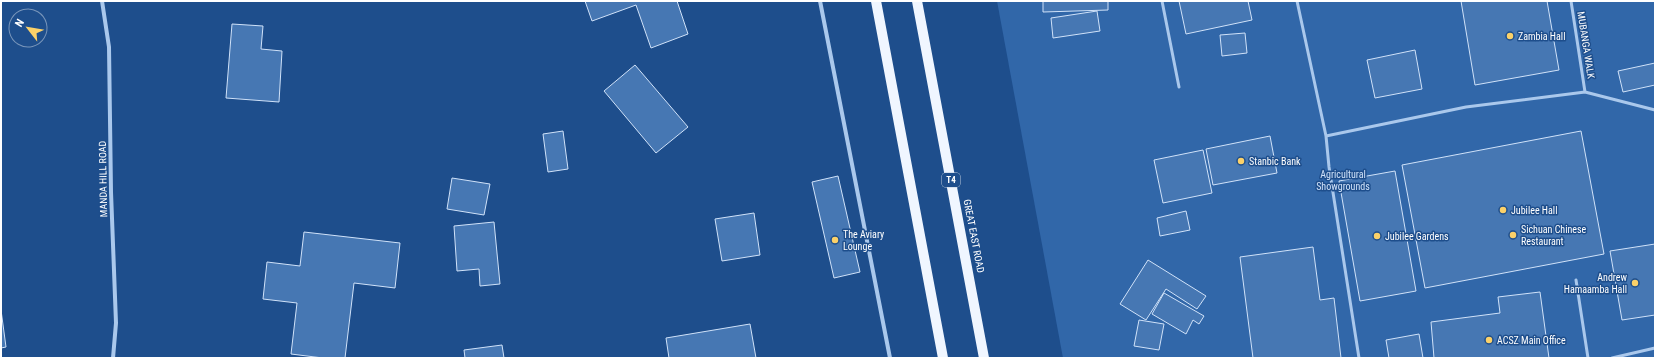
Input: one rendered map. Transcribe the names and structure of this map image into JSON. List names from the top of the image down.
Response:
{
  "streets": {
    "main road": ["T4", "GREAT EAST ROAD"],
    "street": ["MANDA HILL ROAD"],
    "lane": ["MUBANGA WALK"]
  },
  "parks": ["Agricultural Showgrounds"],
  "places": [
    "Zambia Hall",
    "Stanbic Bank",
    "Jubilee Hall",
    "Sichuan Chinese Restaurant",
    "Jubilee Gardens",
    "The Aviary Lounge",
    "Andrew Hamaamba Hall",
    "ACSZ Main Office"
  ],
  "north": "top left"
}
